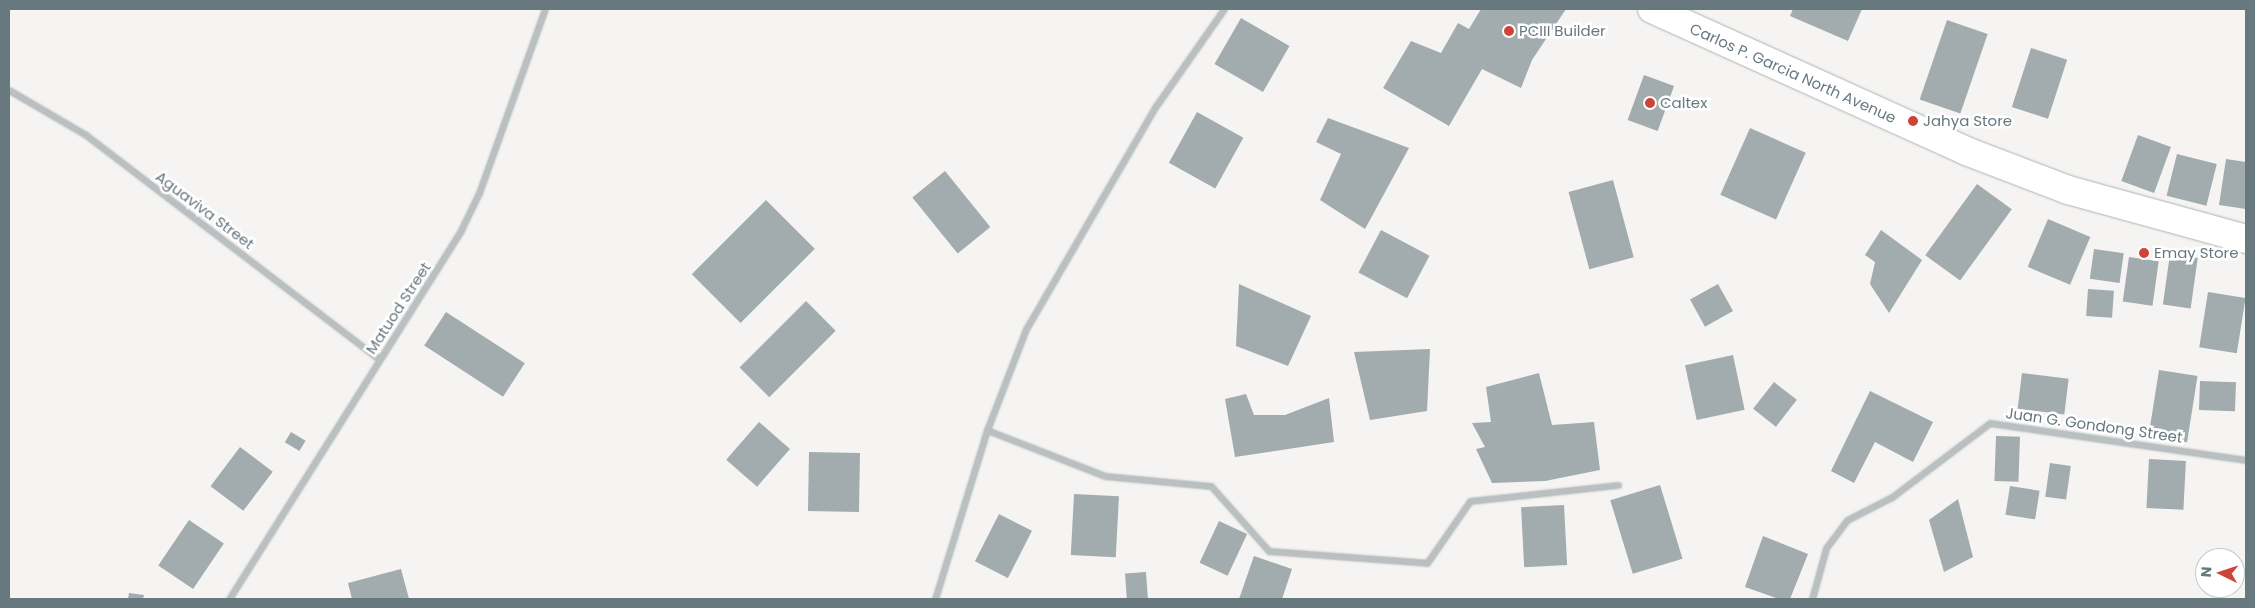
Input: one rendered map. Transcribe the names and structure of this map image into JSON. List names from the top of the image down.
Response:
{
  "streets": {
    "main road": ["Carlos P. Garcia North Avenue"],
    "street": ["Aguaviva Street", "Matuod Street", "Juan G. Gondong Street"]
  },
  "crossings": [
    ["Aguaviva Street", "Matuod Street"]
  ],
  "places": [
    "PCIII Builder",
    "Caltex",
    "Jahya Store",
    "Emay Store"
  ],
  "north": "left"
}
